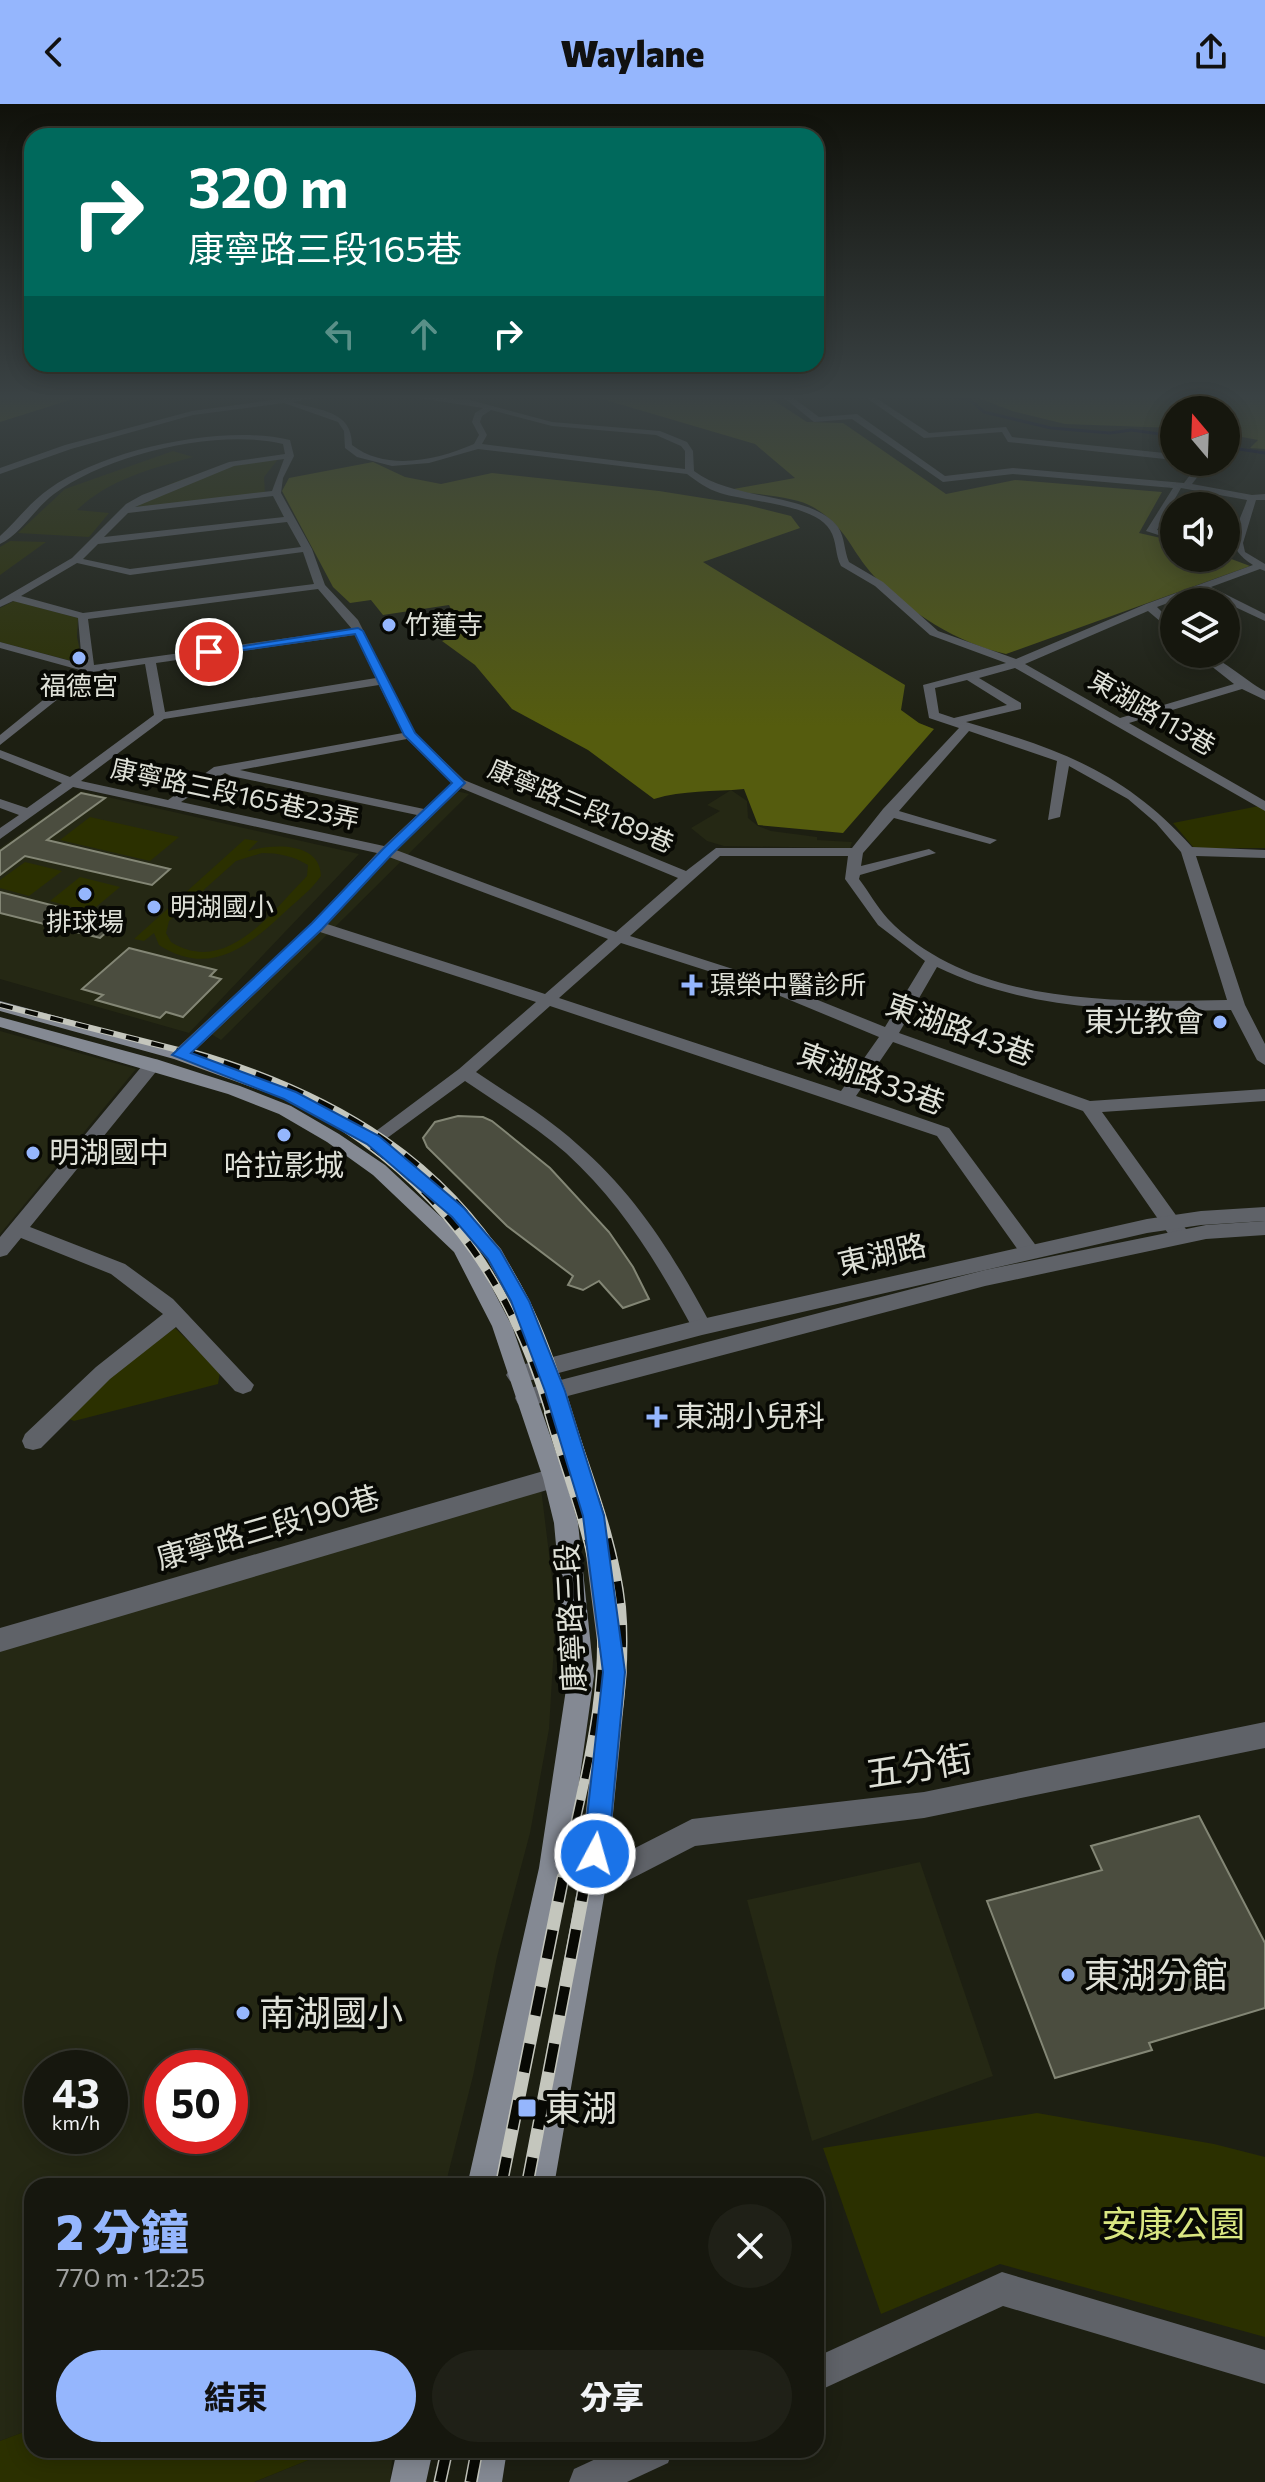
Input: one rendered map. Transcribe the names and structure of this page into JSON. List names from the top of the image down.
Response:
{
  "streets": {
    "main road": ["康寧路三段"],
    "street": [
      "東湖路113巷",
      "康寧路三段165巷23弄",
      "康寧路三段189巷",
      "東湖路43巷",
      "東湖路33巷",
      "東湖路",
      "康寧路三段190巷",
      "五分街"
    ]
  },
  "crossings": [
    ["康寧路三段165巷23弄", "康寧路三段189巷"],
    ["康寧路三段165巷23弄", "東湖路43巷"],
    ["康寧路三段189巷", "東湖路43巷"],
    ["康寧路三段189巷", "東湖路33巷"],
    ["康寧路三段189巷", "康寧路三段"],
    ["東湖路33巷", "東湖路"],
    ["東湖路", "康寧路三段"],
    ["康寧路三段190巷", "康寧路三段"],
    ["康寧路三段", "五分街"]
  ],
  "parks": ["安康公園"],
  "places": {
    "other": [
      "竹蓮寺",
      "福德宮",
      "排球場",
      "明湖國小",
      "東光教會",
      "哈拉影城",
      "明湖國中",
      "東湖分館",
      "南湖國小"
    ],
    "health": ["璟榮中醫診所", "東湖小兒科"],
    "transit": ["東湖"]
  },
  "north": "top",
  "page": {
    "header": "Waylane",
    "turn": ["320 m", "康寧路三段165巷"],
    "speed": "43 km/h",
    "limit": "50",
    "heading": ["2 分鐘", "770 m · 12:25"],
    "buttons": ["結束", "分享"]
  }
}
